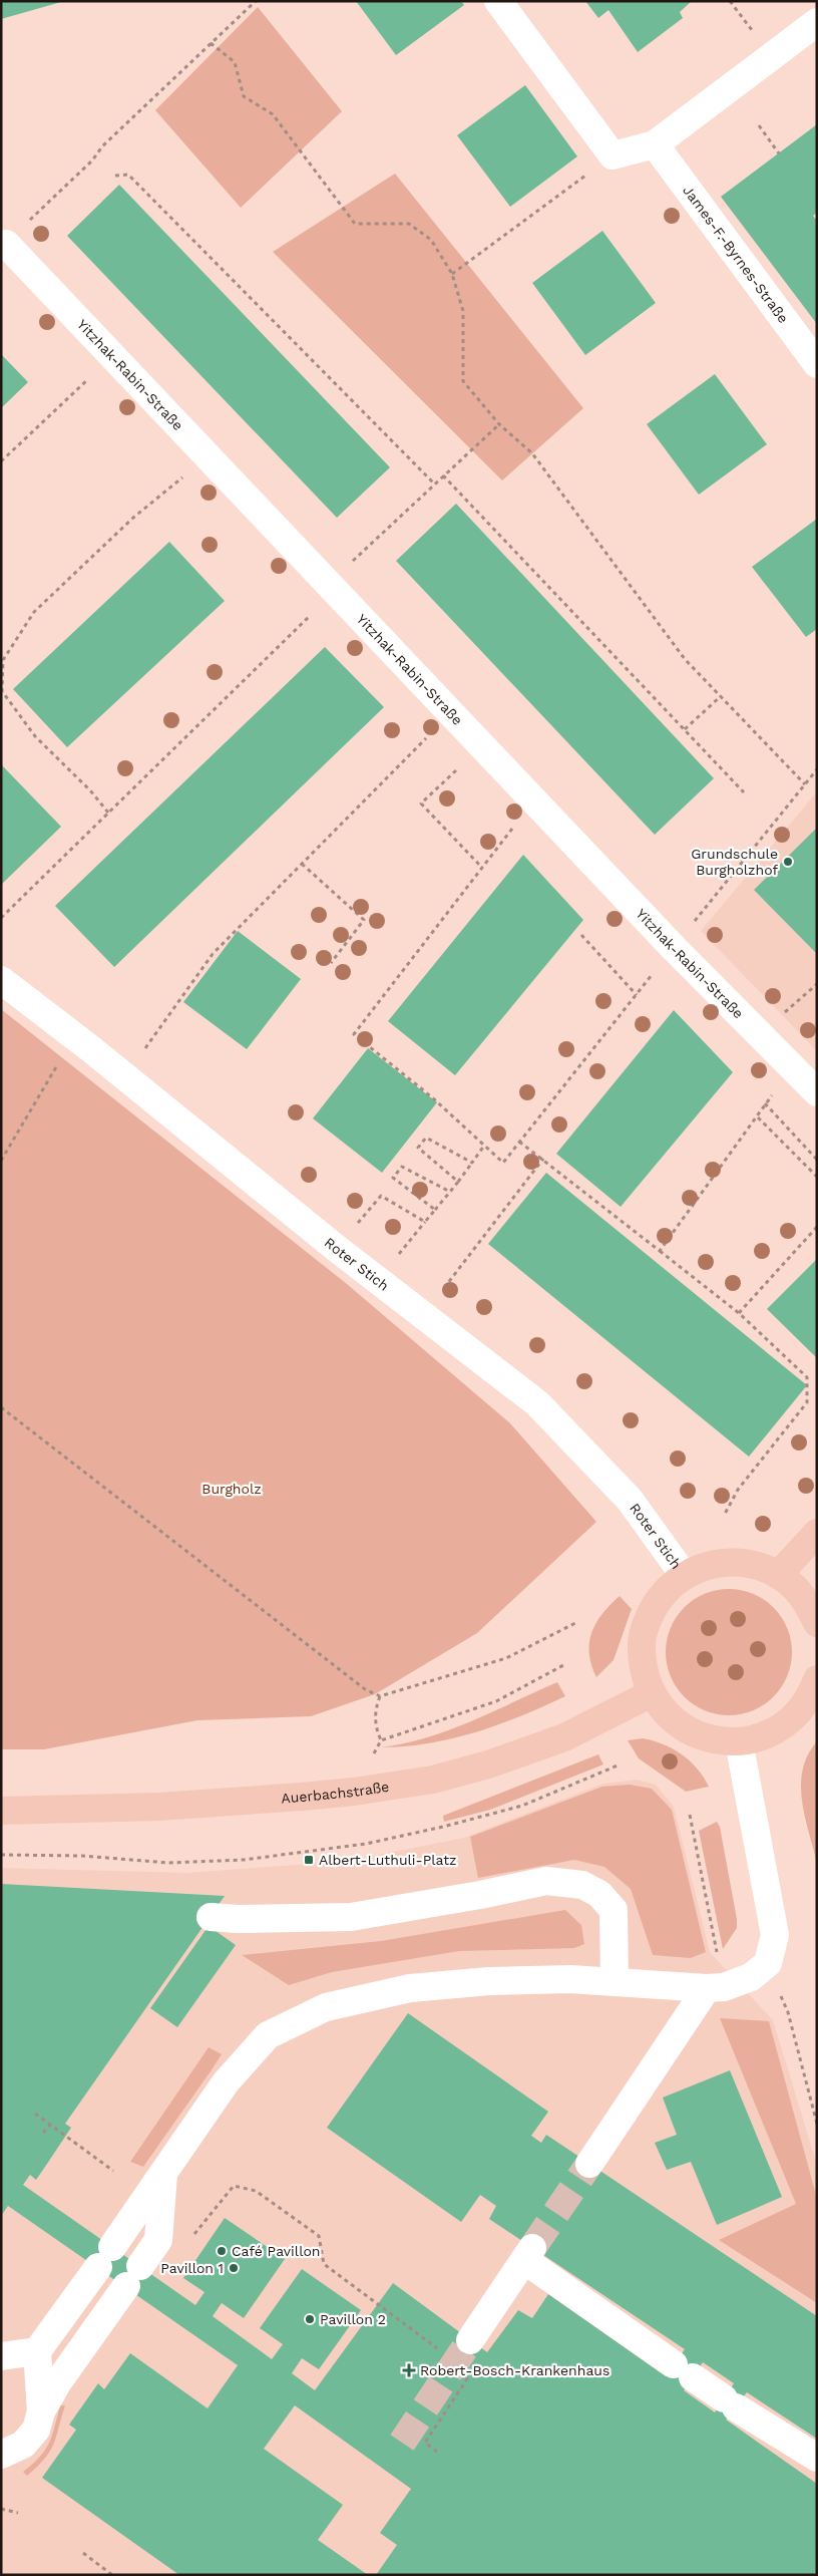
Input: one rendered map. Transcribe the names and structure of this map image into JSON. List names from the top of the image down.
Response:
{
  "streets": {
    "main road": ["Auerbachstraße"],
    "street": ["James-F.-Byrnes-Straße", "Yitzhak-Rabin-Straße", "Roter Stich"]
  },
  "parks": ["Burgholz"],
  "places": {
    "other": [
      "Grundschule Burgholzhof",
      "Café Pavillon",
      "Pavillon 1",
      "Pavillon 2"
    ],
    "transit": ["Albert-Luthuli-Platz"],
    "health": ["Robert-Bosch-Krankenhaus"]
  }
}
